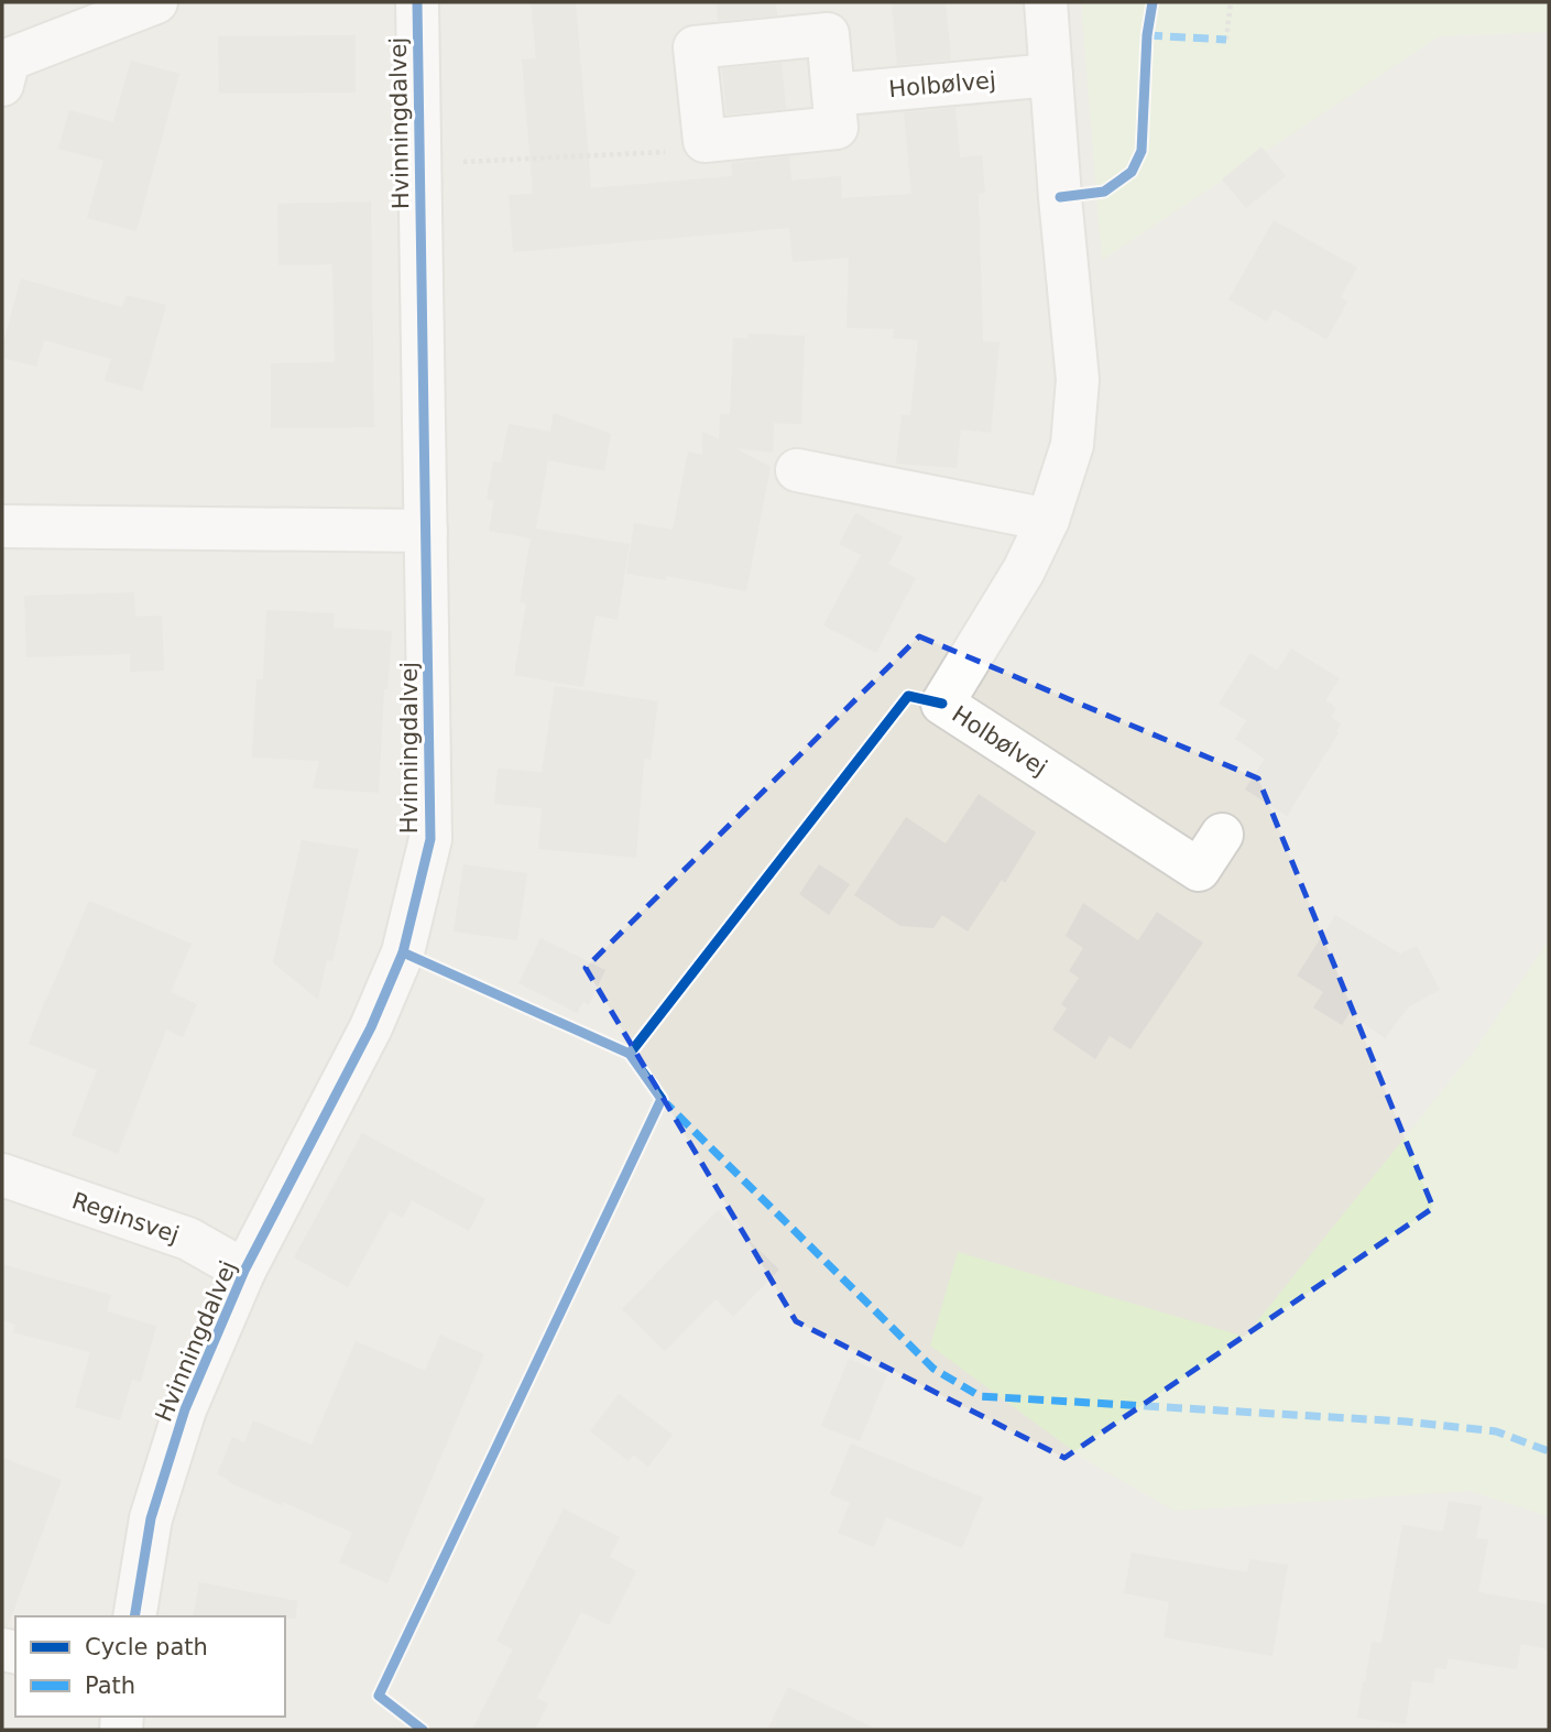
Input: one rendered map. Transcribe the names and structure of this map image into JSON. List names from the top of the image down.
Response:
{
  "streets": {
    "street": ["Holbølvej", "Hvinningdalvej", "Reginsvej"]
  },
  "crossings": [
    ["Hvinningdalvej", "Reginsvej"]
  ],
  "legend": ["Cycle path", "Path"]
}
